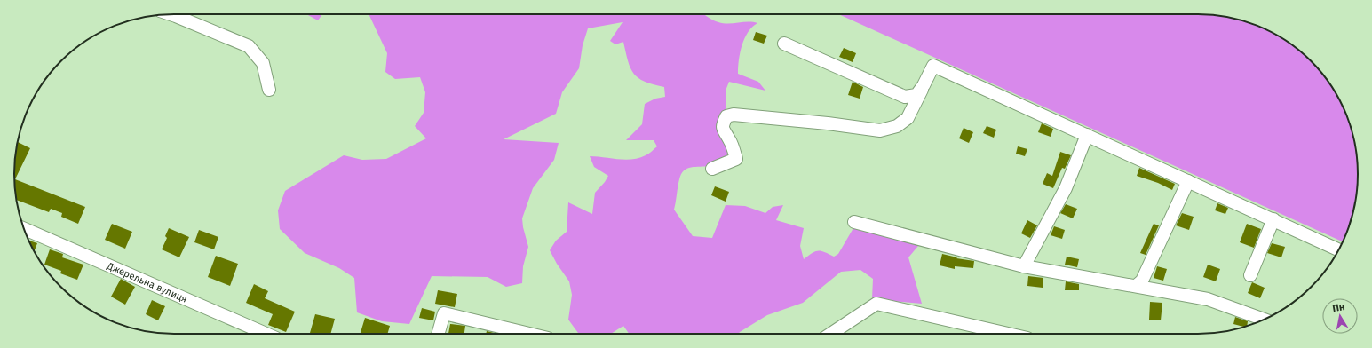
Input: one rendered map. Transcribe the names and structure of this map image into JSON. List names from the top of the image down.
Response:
{
  "streets": {
    "street": ["Джерельна вулиця"]
  },
  "north": "top"
}
